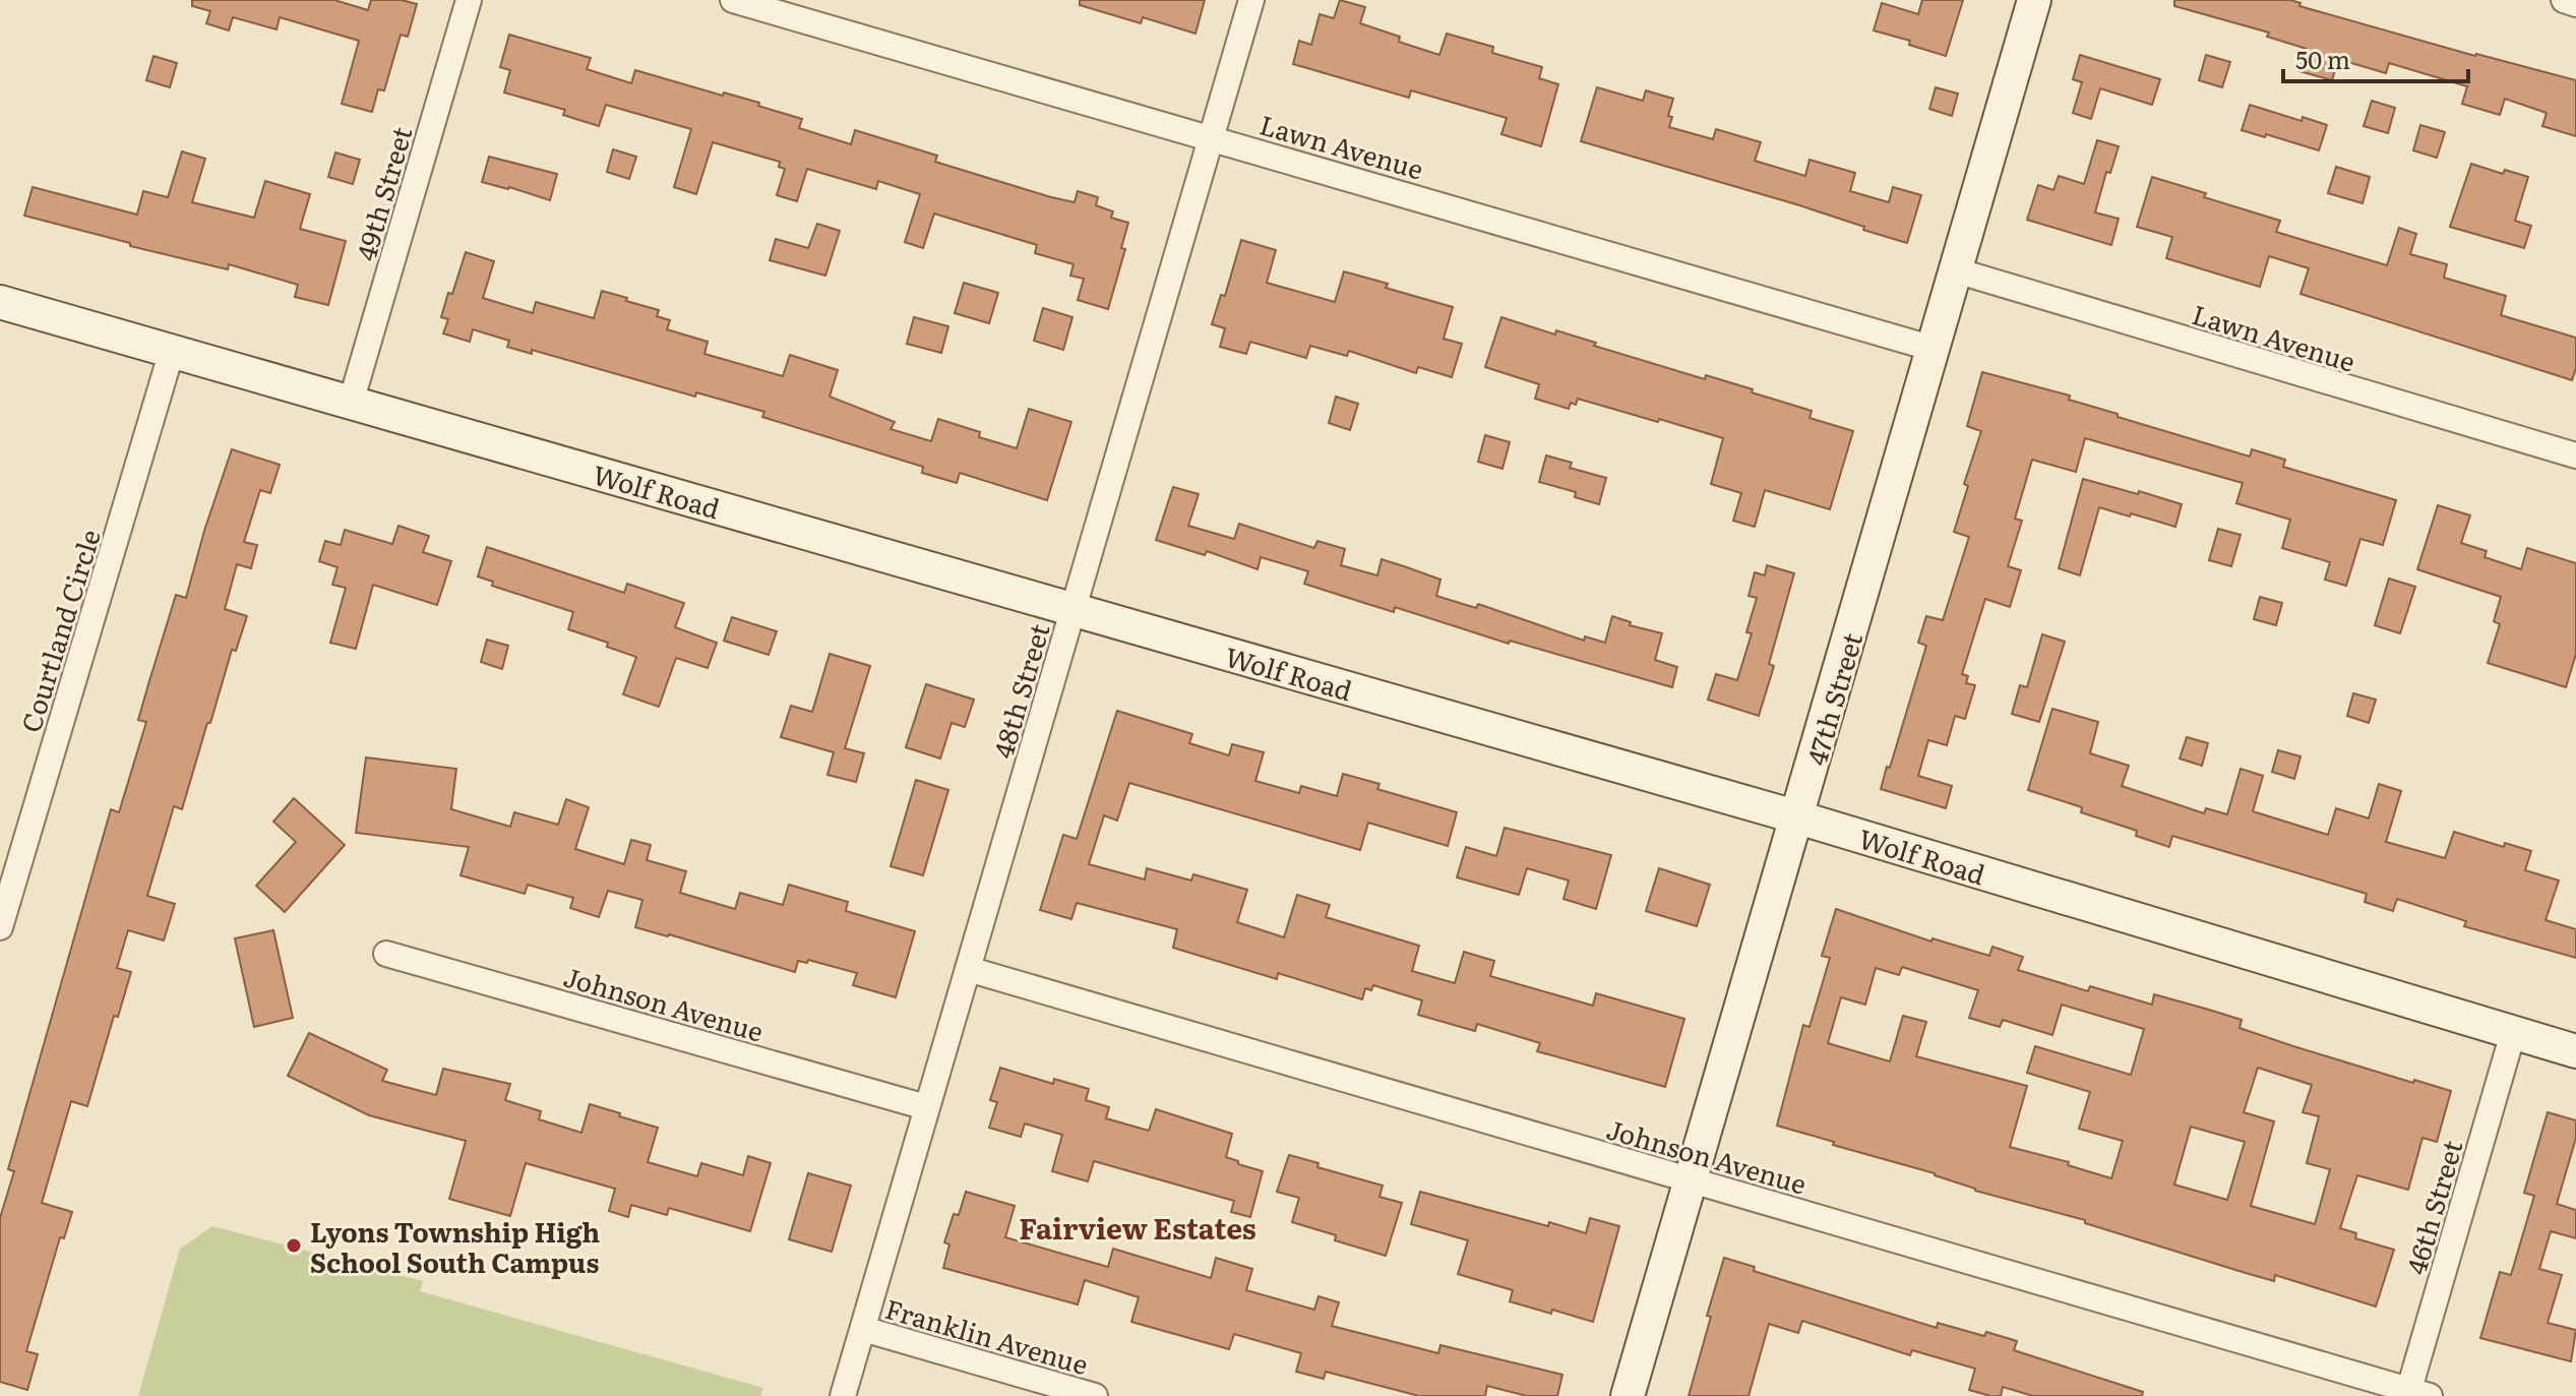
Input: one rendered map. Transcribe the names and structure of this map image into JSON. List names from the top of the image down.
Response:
{
  "streets": {
    "main road": ["Wolf Road", "47th Street"],
    "street": [
      "Lawn Avenue",
      "49th Street",
      "Courtland Circle",
      "48th Street",
      "Johnson Avenue",
      "46th Street",
      "Franklin Avenue"
    ]
  },
  "crossings": [
    ["Lawn Avenue", "48th Street"],
    ["Lawn Avenue", "47th Street"],
    ["49th Street", "Wolf Road"],
    ["Wolf Road", "Courtland Circle"],
    ["Wolf Road", "48th Street"],
    ["Wolf Road", "47th Street"],
    ["Wolf Road", "46th Street"],
    ["48th Street", "Johnson Avenue"],
    ["48th Street", "Franklin Avenue"],
    ["47th Street", "Johnson Avenue"],
    ["Johnson Avenue", "46th Street"]
  ],
  "districts": ["Fairview Estates"],
  "places": ["Lyons Township High School South Campus"],
  "scale_bar": "50 m"
}
